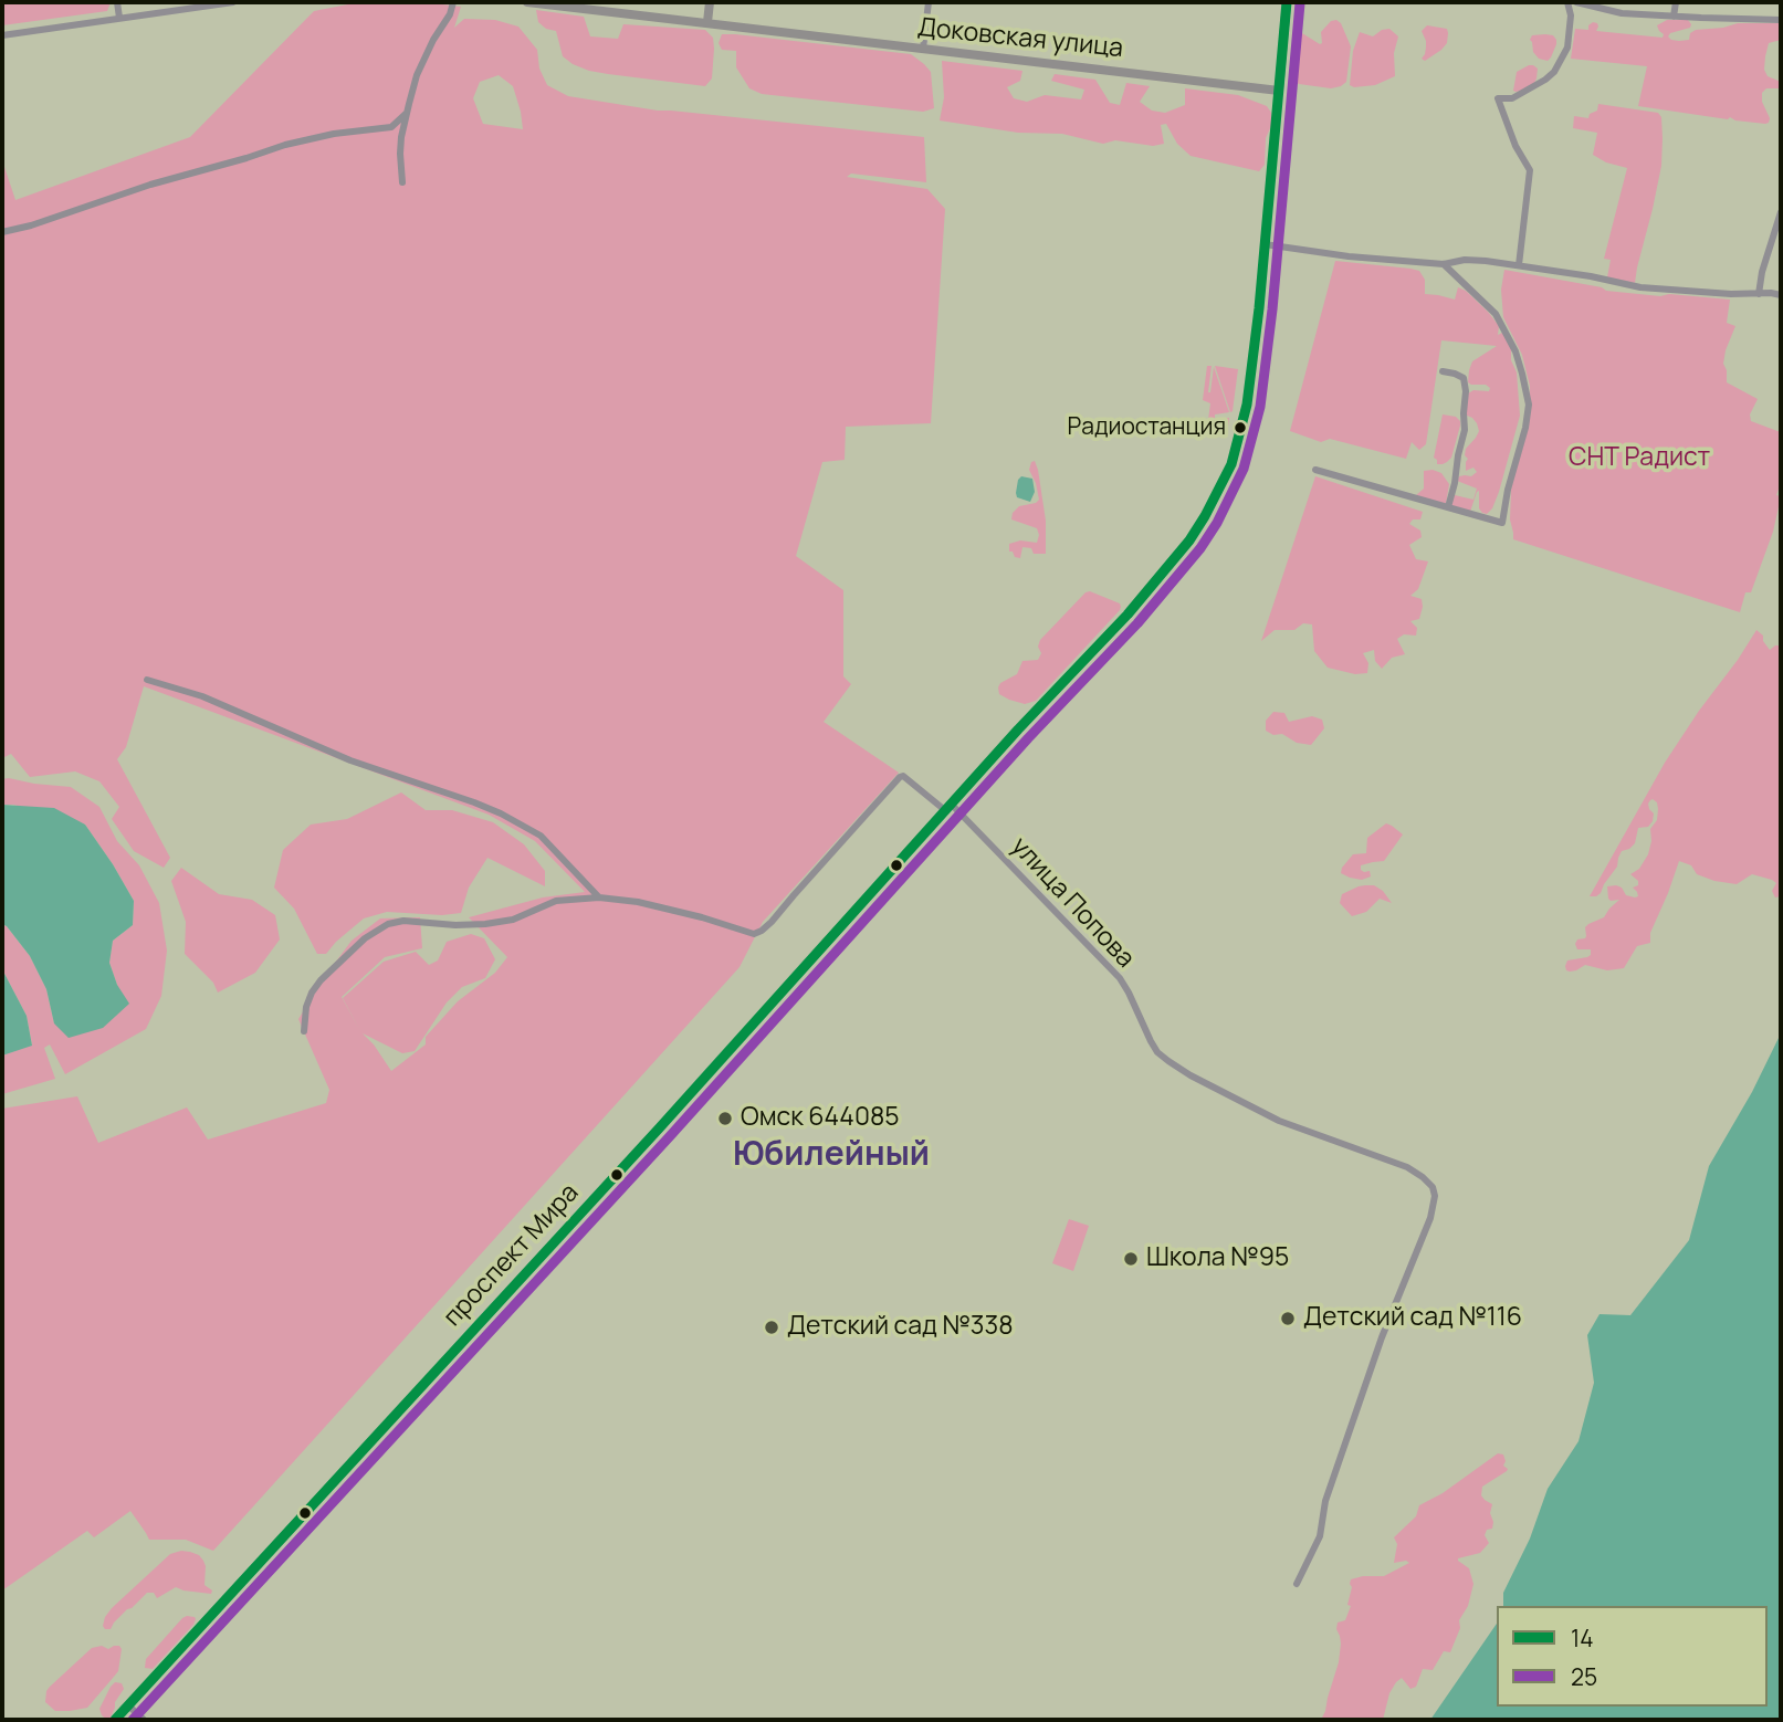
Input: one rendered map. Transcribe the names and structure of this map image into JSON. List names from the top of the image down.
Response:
{
  "streets": {
    "main road": ["Доковская улица", "проспект Мира"],
    "street": ["улица Попова"]
  },
  "crossings": [
    ["Доковская улица", "проспект Мира"],
    ["улица Попова", "проспект Мира"]
  ],
  "districts": ["Юбилейный"],
  "parks": ["СНТ Радист"],
  "places": [
    "Радиостанция",
    "Омск 644085",
    "Школа №95",
    "Детский сад №116",
    "Детский сад №338"
  ],
  "lines": ["transit line 14", "transit line 25"],
  "legend": ["14", "25"]
}
